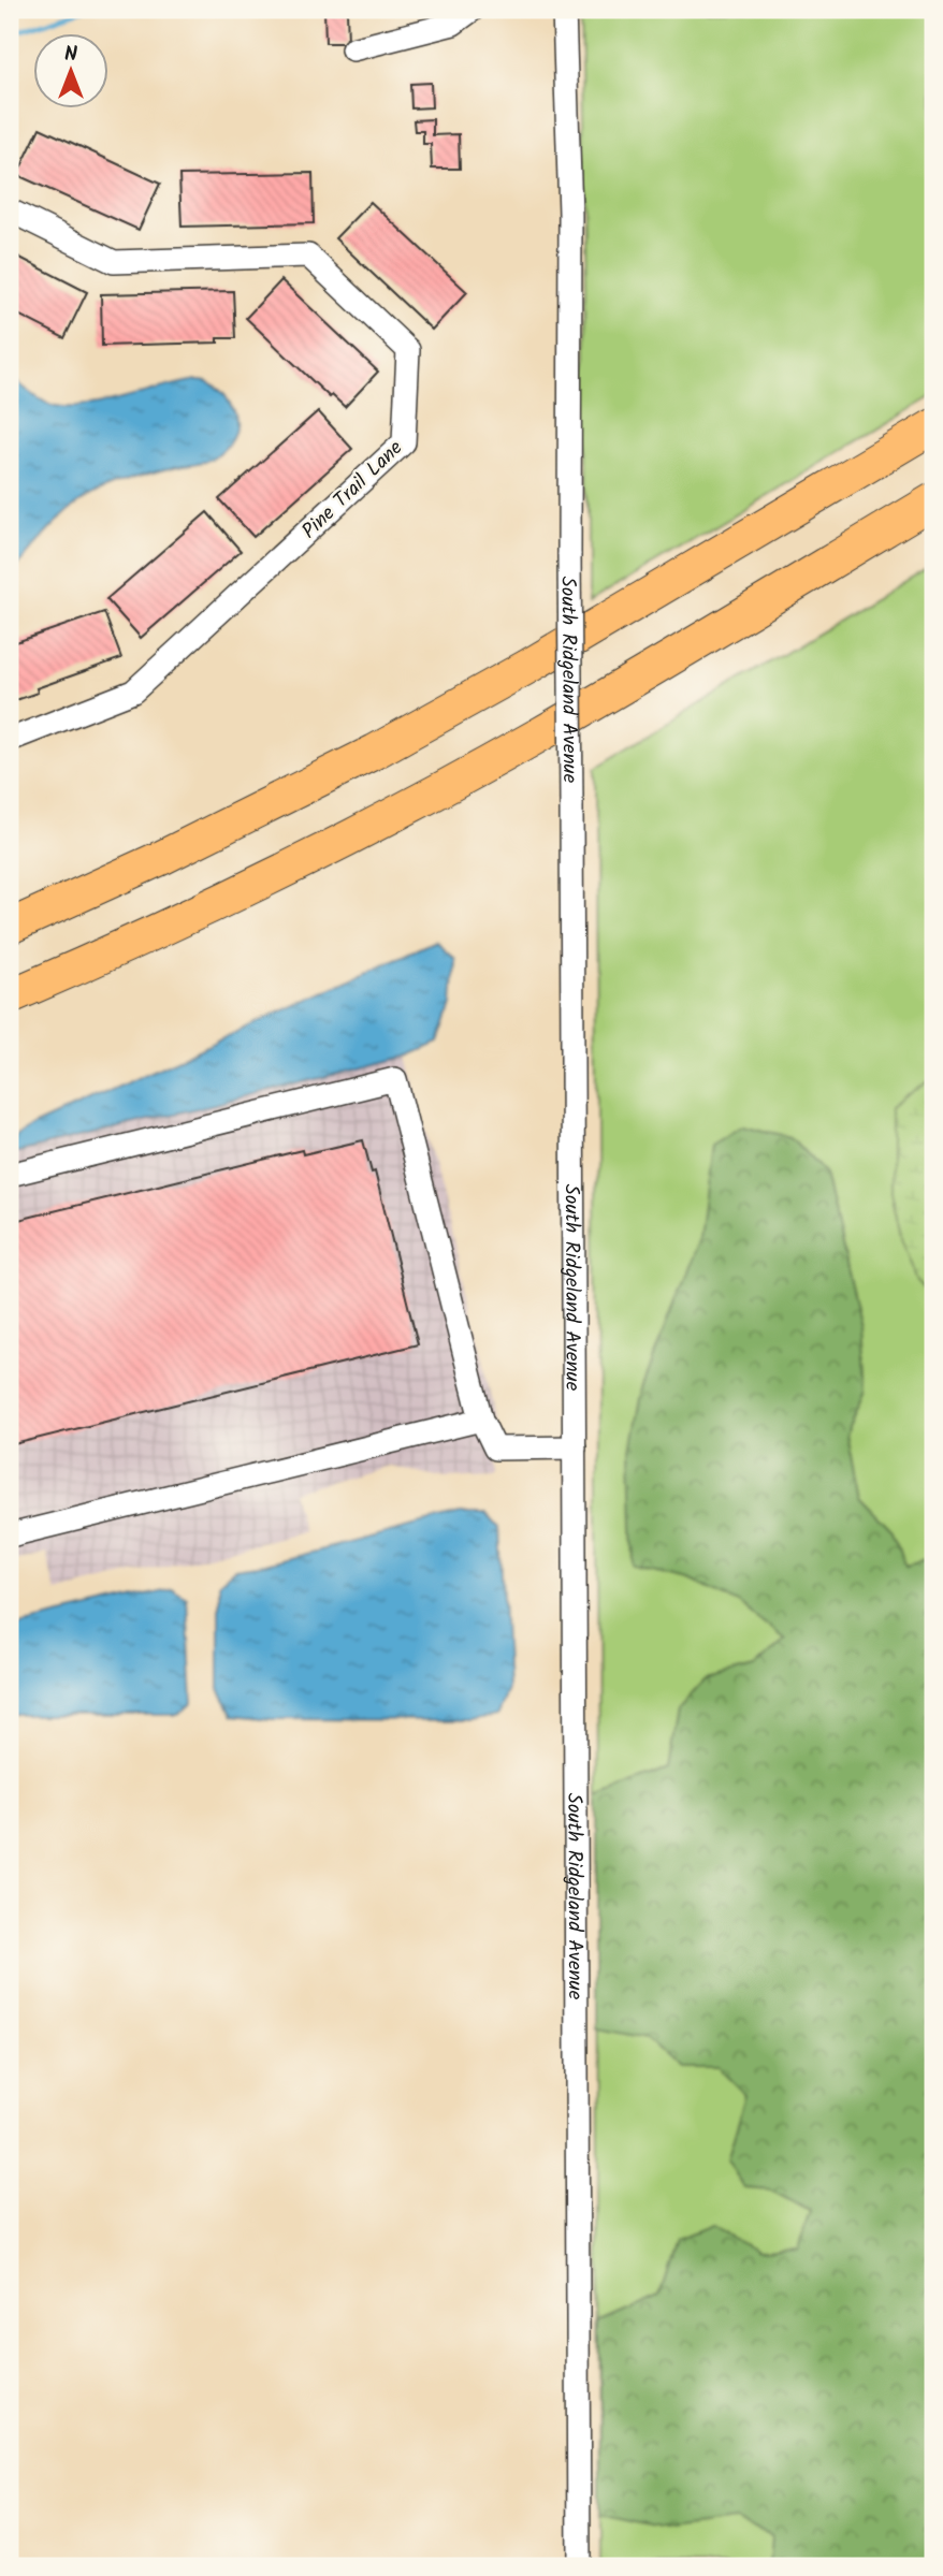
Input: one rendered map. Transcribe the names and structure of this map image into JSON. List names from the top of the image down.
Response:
{
  "streets": {
    "street": ["Pine Trail Lane", "South Ridgeland Avenue"]
  },
  "north": "top"
}
